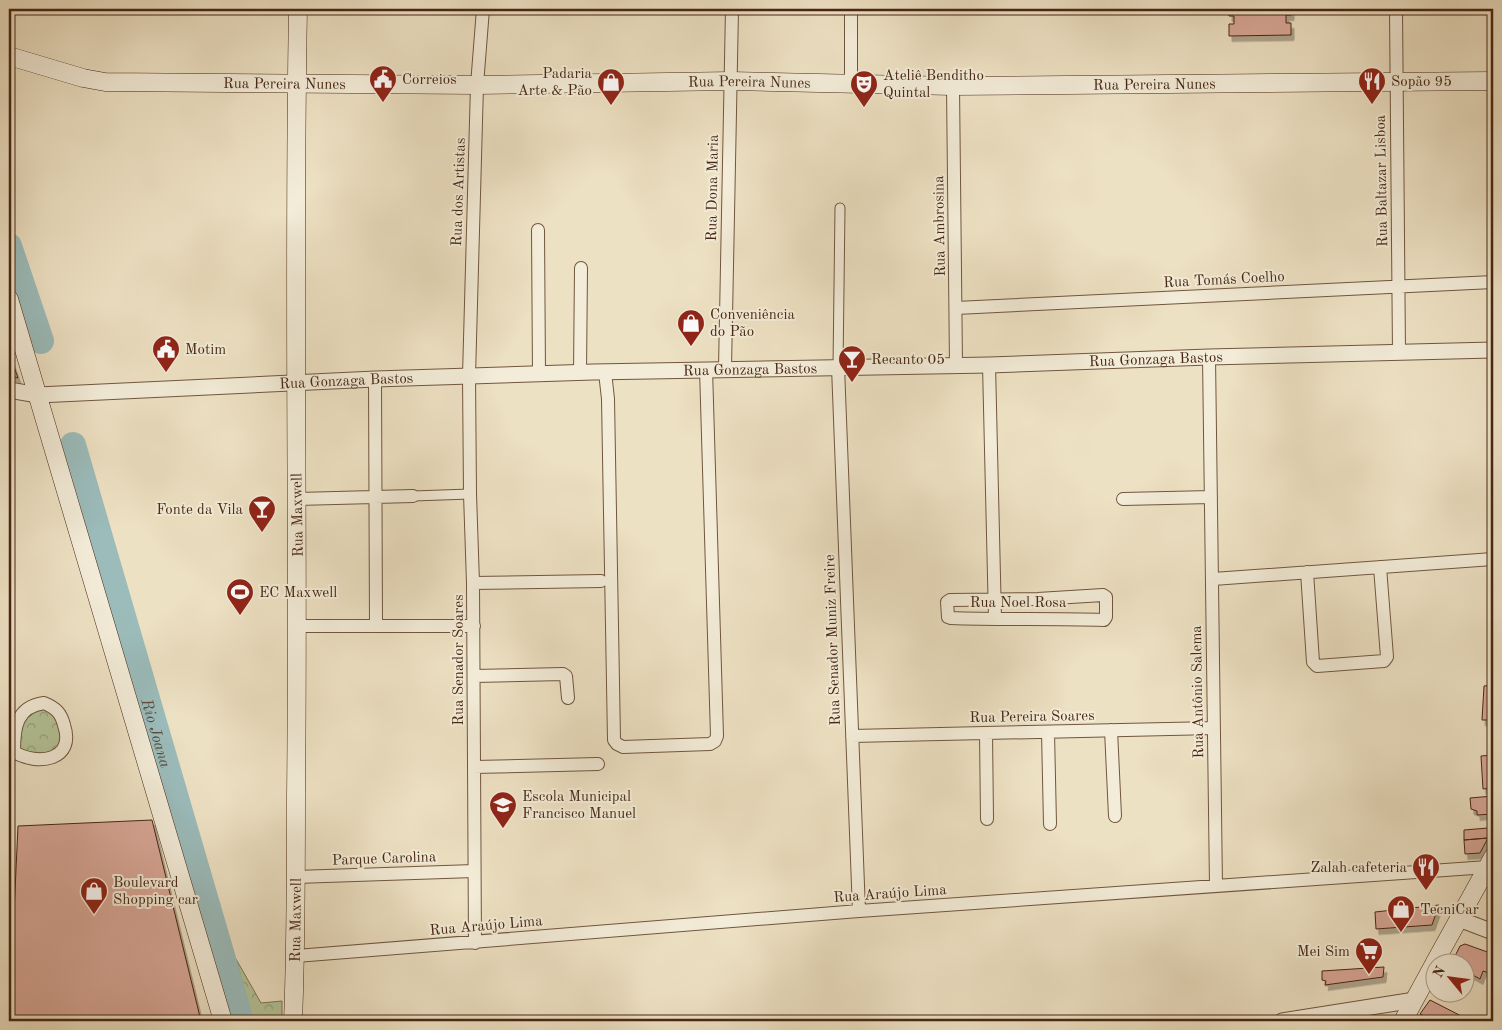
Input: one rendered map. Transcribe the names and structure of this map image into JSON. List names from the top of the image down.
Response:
{
  "streets": {
    "main road": ["Rua Pereira Nunes", "Rua Maxwell"],
    "street": [
      "Rua Baltazar Lisboa",
      "Rua Dona Maria",
      "Rua dos Artistas",
      "Rua Ambrosina",
      "Rua Tomás Coelho",
      "Rua Gonzaga Bastos",
      "Rua Noel Rosa",
      "Rua Senador Muniz Freire",
      "Rua Senador Soares",
      "Rua Antônio Salema",
      "Rua Pereira Soares",
      "Parque Carolina",
      "Rua Araújo Lima"
    ]
  },
  "crossings": [
    ["Rua Pereira Nunes", "Rua Baltazar Lisboa"],
    ["Rua Pereira Nunes", "Rua Dona Maria"],
    ["Rua Pereira Nunes", "Rua dos Artistas"],
    ["Rua Pereira Nunes", "Rua Ambrosina"],
    ["Rua Pereira Nunes", "Rua Maxwell"],
    ["Rua Baltazar Lisboa", "Rua Tomás Coelho"],
    ["Rua Baltazar Lisboa", "Rua Gonzaga Bastos"],
    ["Rua Dona Maria", "Rua Gonzaga Bastos"],
    ["Rua dos Artistas", "Rua Gonzaga Bastos"],
    ["Rua dos Artistas", "Rua Senador Soares"],
    ["Rua Ambrosina", "Rua Tomás Coelho"],
    ["Rua Ambrosina", "Rua Gonzaga Bastos"],
    ["Rua Gonzaga Bastos", "Rua Maxwell"],
    ["Rua Gonzaga Bastos", "Rua Senador Muniz Freire"],
    ["Rua Gonzaga Bastos", "Rua Senador Soares"],
    ["Rua Gonzaga Bastos", "Rua Antônio Salema"],
    ["Rua Maxwell", "Parque Carolina"],
    ["Rua Maxwell", "Rua Araújo Lima"],
    ["Rua Senador Muniz Freire", "Rua Pereira Soares"],
    ["Rua Senador Muniz Freire", "Rua Araújo Lima"],
    ["Rua Senador Soares", "Parque Carolina"],
    ["Rua Senador Soares", "Rua Araújo Lima"],
    ["Rua Antônio Salema", "Rua Pereira Soares"],
    ["Rua Antônio Salema", "Rua Araújo Lima"]
  ],
  "water": ["Rio Joana"],
  "places": {
    "public building": ["Correios", "Motim"],
    "restaurant": ["Sopão 95", "Zalah cafeteria"],
    "shop": [
      "Padaria Arte & Pão",
      "Conveniência do Pão",
      "Boulevard Shopping car",
      "TecniCar"
    ],
    "theatre": ["Ateliê Benditho Quintal"],
    "bar": ["Recanto 05", "Fonte da Vila"],
    "sports": ["EC Maxwell"],
    "school or university": ["Escola Municipal Francisco Manuel"],
    "supermarket": ["Mei Sim"]
  },
  "north": "top left"
}
